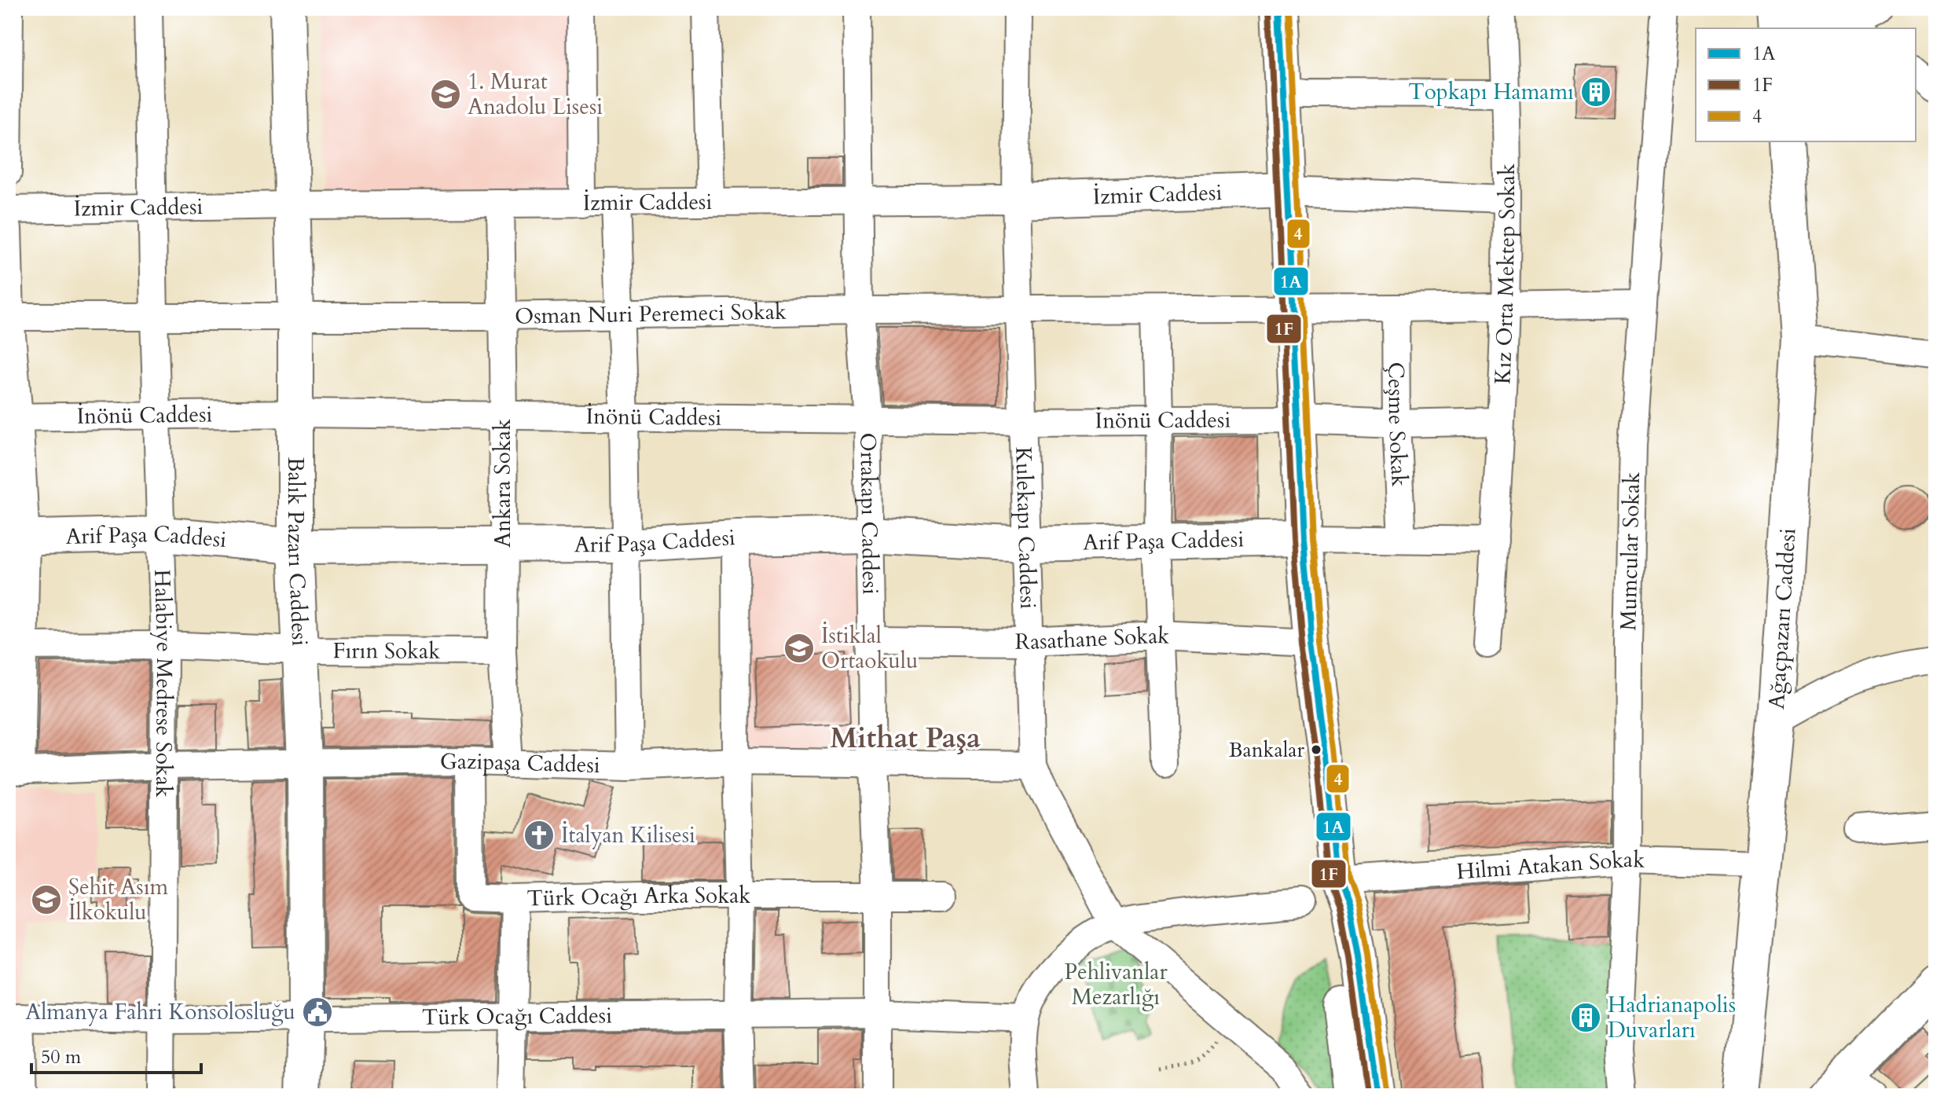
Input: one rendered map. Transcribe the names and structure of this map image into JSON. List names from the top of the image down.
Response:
{
  "streets": {
    "street": [
      "İzmir Caddesi",
      "Kız Orta Mektep Sokak",
      "Osman Nuri Peremeci Sokak",
      "İnönü Caddesi",
      "Çeşme Sokak",
      "Ankara Sokak",
      "Ortakapı Caddesi",
      "Kulekapı Caddesi",
      "Arif Paşa Caddesi",
      "Balık Pazarı Caddesi",
      "Mumcular Sokak",
      "Ağaçpazarı Caddesi",
      "Rasathane Sokak",
      "Fırın Sokak",
      "Halabiye Medrese Sokak",
      "Gazipaşa Caddesi",
      "Hilmi Atakan Sokak",
      "Türk Ocağı Arka Sokak",
      "Türk Ocağı Caddesi"
    ]
  },
  "crossings": [
    ["İzmir Caddesi", "Ankara Sokak"],
    ["İzmir Caddesi", "Ortakapı Caddesi"],
    ["İzmir Caddesi", "Kulekapı Caddesi"],
    ["İzmir Caddesi", "Balık Pazarı Caddesi"],
    ["İzmir Caddesi", "Halabiye Medrese Sokak"],
    ["Kız Orta Mektep Sokak", "Osman Nuri Peremeci Sokak"],
    ["Kız Orta Mektep Sokak", "İnönü Caddesi"],
    ["Osman Nuri Peremeci Sokak", "Çeşme Sokak"],
    ["Osman Nuri Peremeci Sokak", "Ankara Sokak"],
    ["Osman Nuri Peremeci Sokak", "Ortakapı Caddesi"],
    ["Osman Nuri Peremeci Sokak", "Kulekapı Caddesi"],
    ["Osman Nuri Peremeci Sokak", "Balık Pazarı Caddesi"],
    ["Osman Nuri Peremeci Sokak", "Mumcular Sokak"],
    ["Osman Nuri Peremeci Sokak", "Halabiye Medrese Sokak"],
    ["İnönü Caddesi", "Çeşme Sokak"],
    ["İnönü Caddesi", "Ankara Sokak"],
    ["İnönü Caddesi", "Ortakapı Caddesi"],
    ["İnönü Caddesi", "Kulekapı Caddesi"],
    ["İnönü Caddesi", "Balık Pazarı Caddesi"],
    ["İnönü Caddesi", "Halabiye Medrese Sokak"],
    ["Ankara Sokak", "Arif Paşa Caddesi"],
    ["Ankara Sokak", "Fırın Sokak"],
    ["Ankara Sokak", "Gazipaşa Caddesi"],
    ["Ortakapı Caddesi", "Arif Paşa Caddesi"],
    ["Ortakapı Caddesi", "Rasathane Sokak"],
    ["Ortakapı Caddesi", "Gazipaşa Caddesi"],
    ["Ortakapı Caddesi", "Türk Ocağı Arka Sokak"],
    ["Ortakapı Caddesi", "Türk Ocağı Caddesi"],
    ["Kulekapı Caddesi", "Arif Paşa Caddesi"],
    ["Kulekapı Caddesi", "Rasathane Sokak"],
    ["Kulekapı Caddesi", "Gazipaşa Caddesi"],
    ["Arif Paşa Caddesi", "Balık Pazarı Caddesi"],
    ["Arif Paşa Caddesi", "Halabiye Medrese Sokak"],
    ["Balık Pazarı Caddesi", "Fırın Sokak"],
    ["Balık Pazarı Caddesi", "Gazipaşa Caddesi"],
    ["Balık Pazarı Caddesi", "Türk Ocağı Caddesi"],
    ["Mumcular Sokak", "Hilmi Atakan Sokak"],
    ["Ağaçpazarı Caddesi", "Hilmi Atakan Sokak"],
    ["Fırın Sokak", "Halabiye Medrese Sokak"],
    ["Halabiye Medrese Sokak", "Gazipaşa Caddesi"],
    ["Halabiye Medrese Sokak", "Türk Ocağı Caddesi"],
    ["Gazipaşa Caddesi", "Türk Ocağı Arka Sokak"]
  ],
  "districts": ["Mithat Paşa"],
  "parks": ["Pehlivanlar Mezarlığı"],
  "places": {
    "building": ["Topkapı Hamamı", "Hadrianapolis Duvarları"],
    "school or university": ["1. Murat Anadolu Lisesi", "İstiklal Ortaokulu", "Şehit Asım İlkokulu"],
    "other": ["Bankalar"],
    "church": ["İtalyan Kilisesi"],
    "public building": ["Almanya Fahri Konsolosluğu"]
  },
  "lines": ["transit line 1A", "transit line 4", "transit line 1F"],
  "legend": ["1A", "1F", "4"],
  "scale_bar": "50 m"
}
